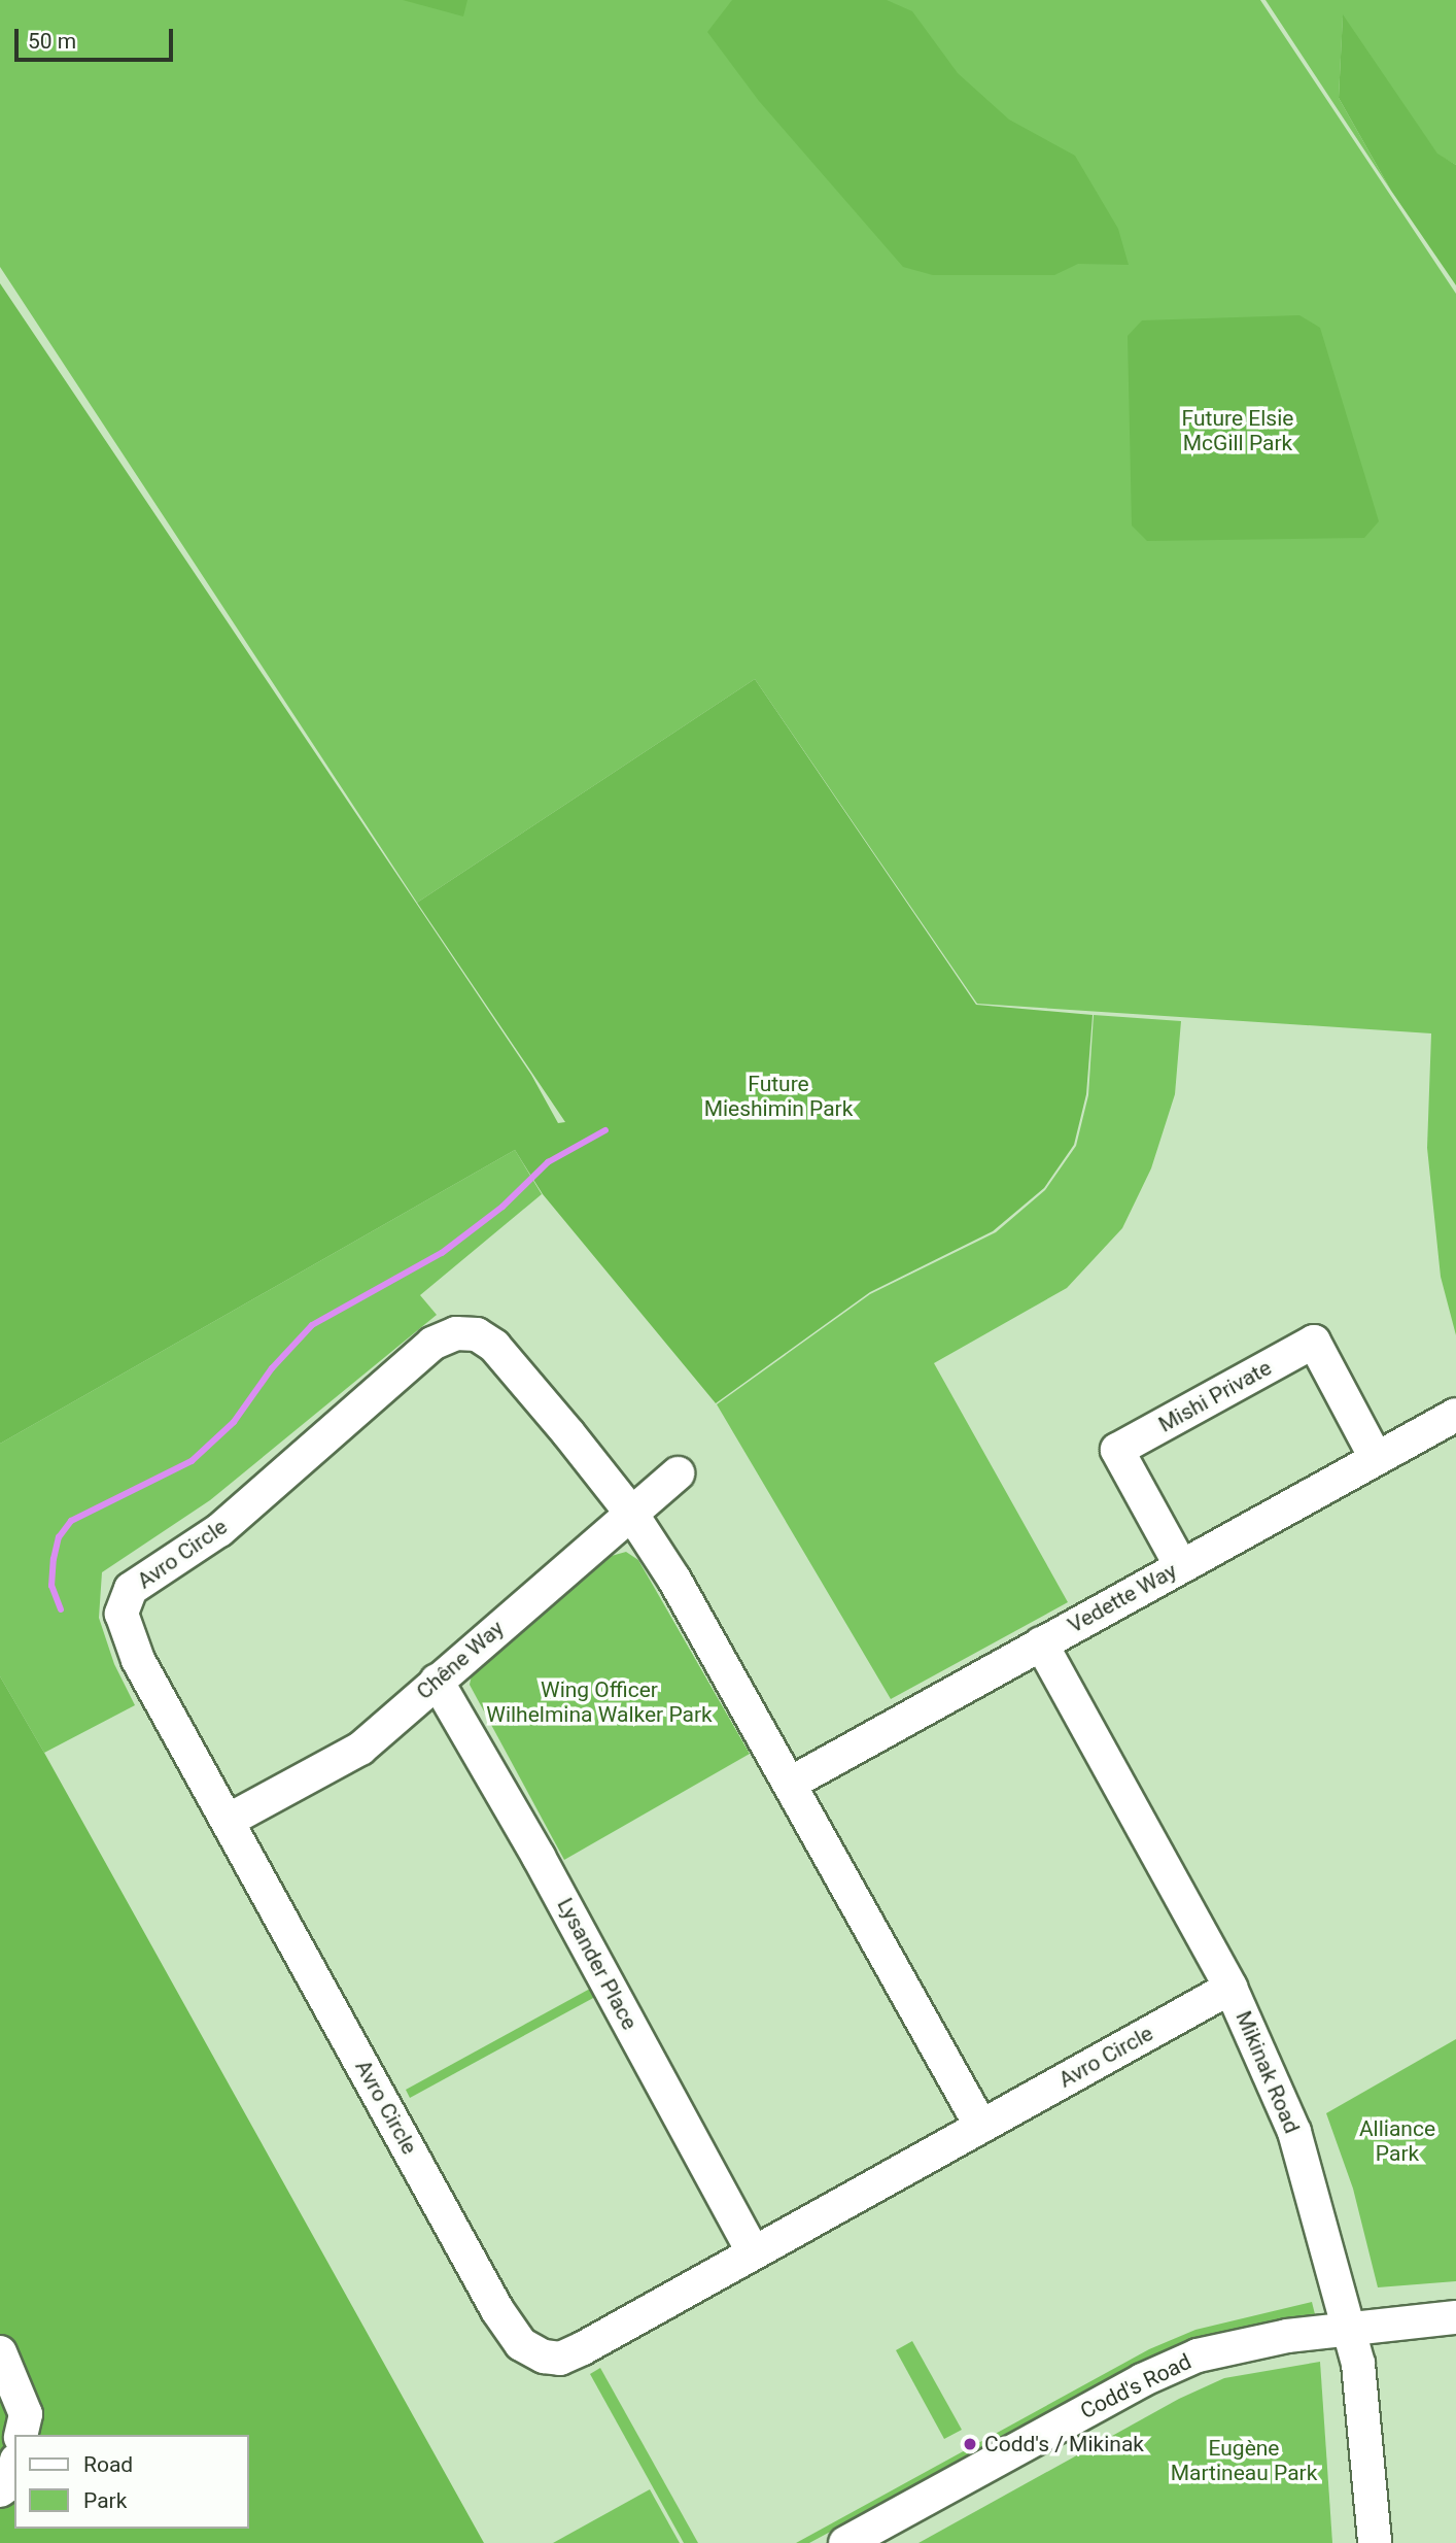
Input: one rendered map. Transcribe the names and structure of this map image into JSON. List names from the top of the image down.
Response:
{
  "streets": {
    "street": [
      "Mishi Private",
      "Avro Circle",
      "Vedette Way",
      "Chêne Way",
      "Lysander Place",
      "Mikinak Road",
      "Codd's Road"
    ]
  },
  "crossings": [
    ["Mishi Private", "Vedette Way"],
    ["Avro Circle", "Vedette Way"],
    ["Avro Circle", "Chêne Way"],
    ["Avro Circle", "Lysander Place"],
    ["Avro Circle", "Mikinak Road"],
    ["Vedette Way", "Mikinak Road"],
    ["Chêne Way", "Lysander Place"],
    ["Mikinak Road", "Codd's Road"]
  ],
  "parks": [
    "Future Elsie McGill Park",
    "Future Mieshimin Park",
    "Wing Officer Wilhelmina Walker Park",
    "Alliance Park",
    "Eugène Martineau Park"
  ],
  "places": ["Codd's / Mikinak"],
  "legend": ["Road", "Park"],
  "scale_bar": "50 m"
}
